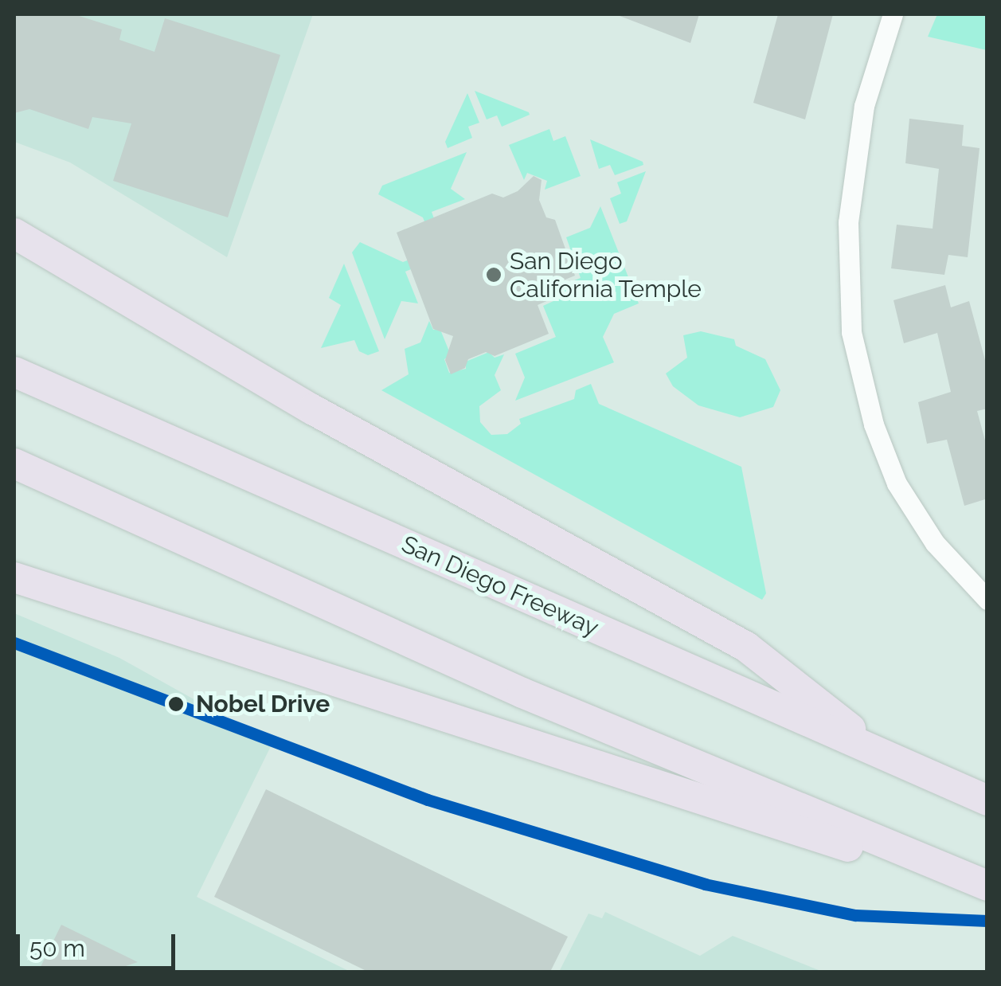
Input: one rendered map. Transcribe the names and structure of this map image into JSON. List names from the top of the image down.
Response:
{
  "streets": {
    "highway": ["San Diego Freeway"]
  },
  "places": ["San Diego California Temple", "Nobel Drive"],
  "scale_bar": "50 m"
}
